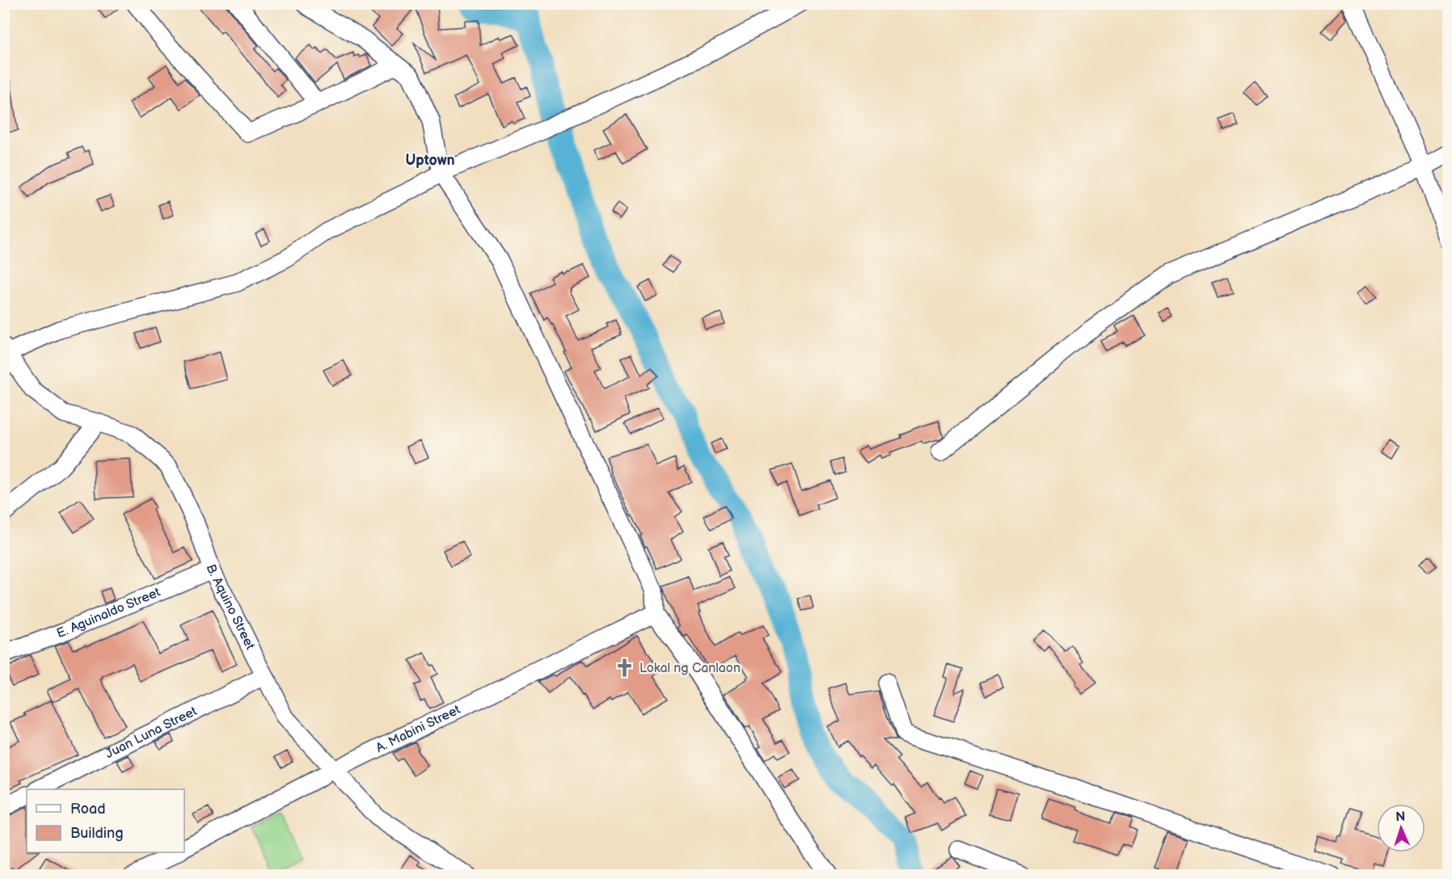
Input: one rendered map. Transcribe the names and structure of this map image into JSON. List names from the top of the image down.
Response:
{
  "streets": {
    "street": [
      "B. Aquino Street",
      "E. Aguinaldo Street",
      "A. Mabini Street",
      "Juan Luna Street"
    ]
  },
  "crossings": [
    ["B. Aquino Street", "E. Aguinaldo Street"],
    ["B. Aquino Street", "A. Mabini Street"],
    ["B. Aquino Street", "Juan Luna Street"]
  ],
  "districts": ["Uptown"],
  "places": {
    "church": ["Lokal ng Canlaon"]
  },
  "legend": ["Road", "Building"],
  "north": "top"
}
